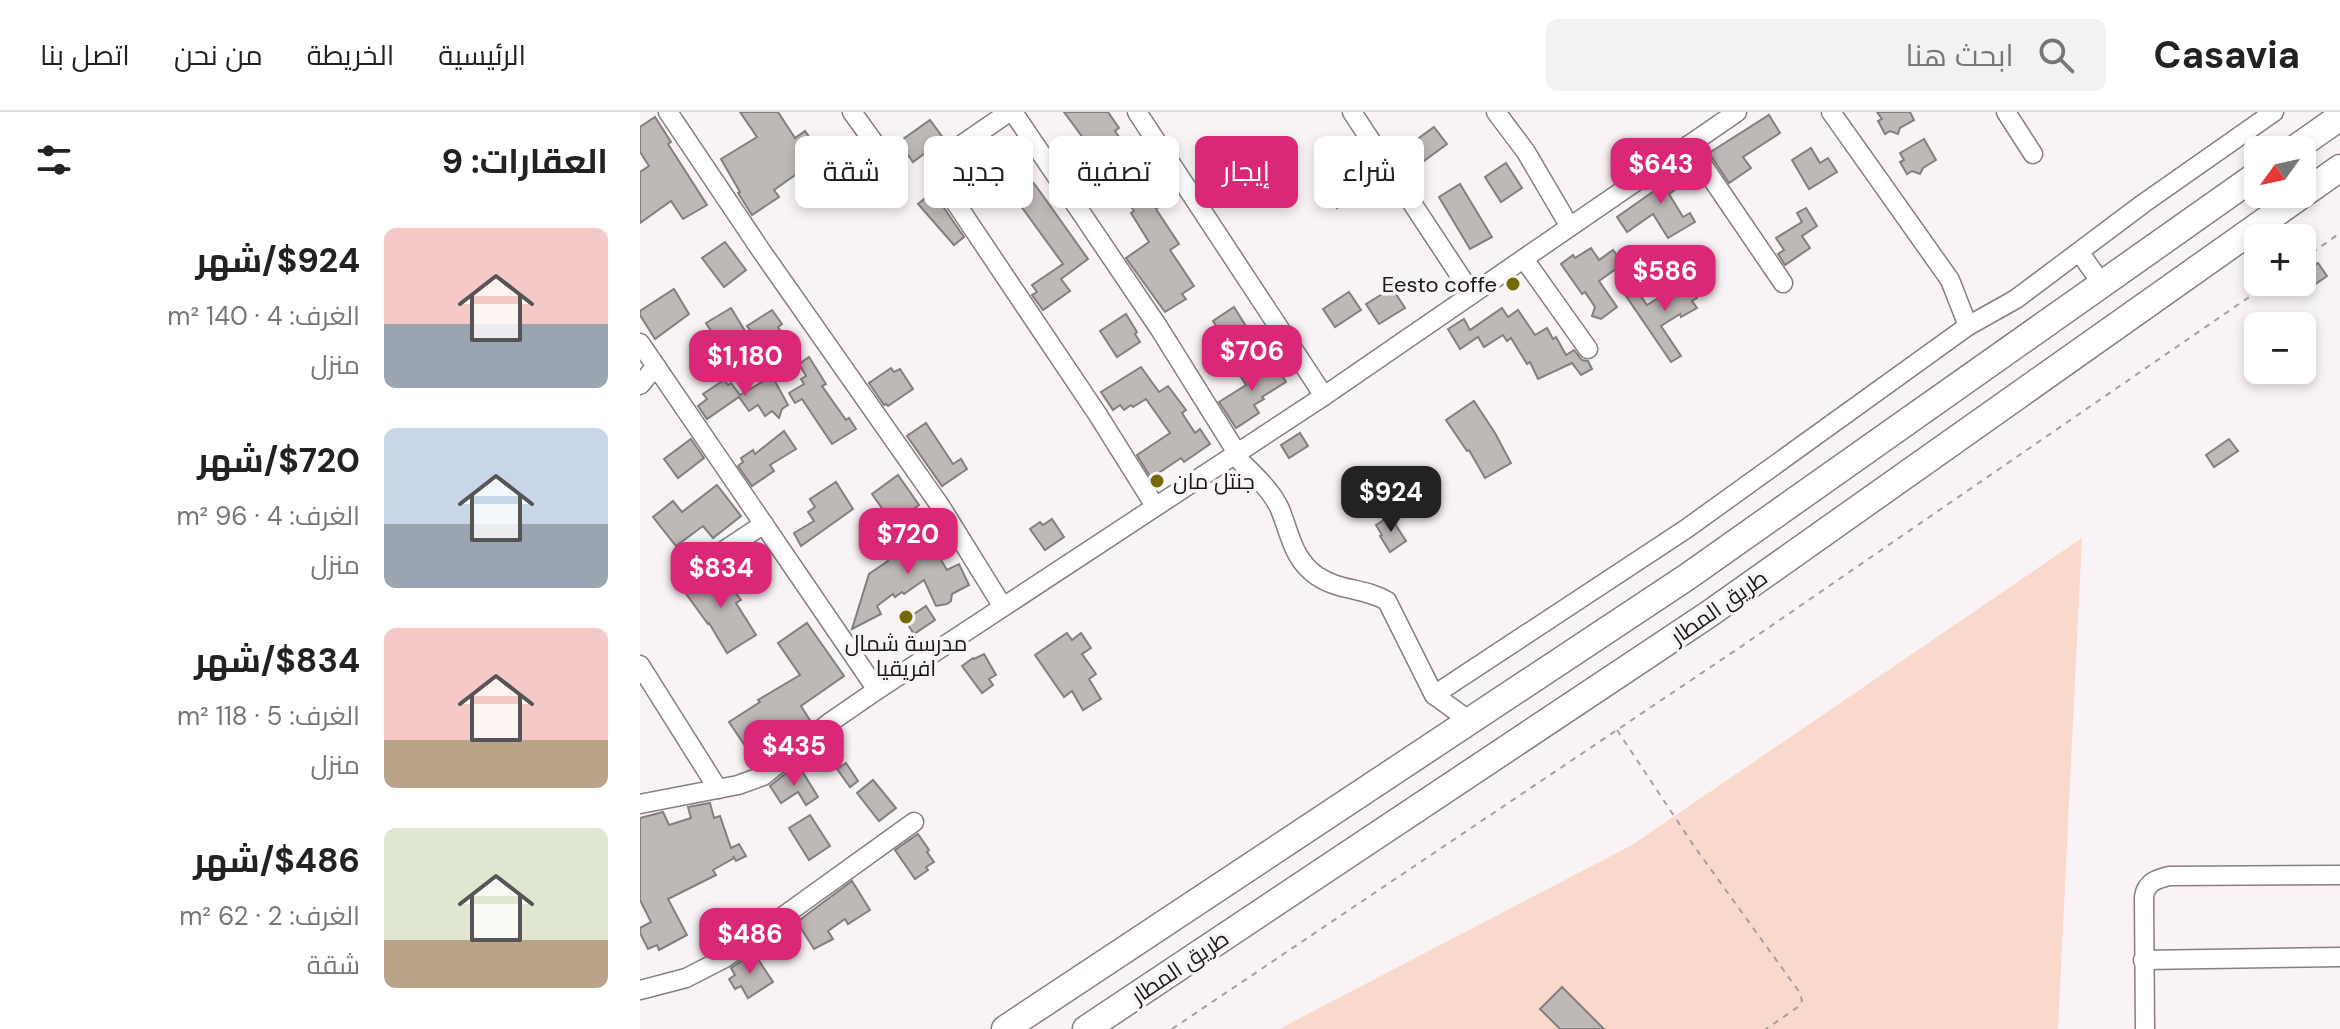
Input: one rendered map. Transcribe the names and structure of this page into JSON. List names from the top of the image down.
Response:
{
  "streets": {
    "highway": ["طريق المطار"]
  },
  "places": ["Eesto coffe", "جنتل مان", "مدرسة شمال افريقيا"],
  "north": "bottom left",
  "page": {
    "header": "Casavia",
    "search": "ابحث هنا",
    "nav": [
      "الرئيسية",
      "الخريطة",
      "من نحن",
      "اتصل بنا"
    ],
    "heading": "العقارات: 9",
    "map_buttons": ["+", "−"],
    "chip": [
      "شراء",
      "إيجار",
      "تصفية",
      "جديد",
      "شقة"
    ],
    "price": [
      "$643",
      "$586",
      "$706",
      "$1,180",
      "$924",
      "$720",
      "$834",
      "$435",
      "$486"
    ],
    "list": [
      {
        "name": "$924/شهر",
        "note": "الغرف: 4 · 140 m² · منزل"
      },
      {
        "name": "$720/شهر",
        "note": "الغرف: 4 · 96 m² · منزل"
      },
      {
        "name": "$834/شهر",
        "note": "الغرف: 5 · 118 m² · منزل"
      },
      {
        "name": "$486/شهر",
        "note": "الغرف: 2 · 62 m² · شقة"
      }
    ]
  }
}
